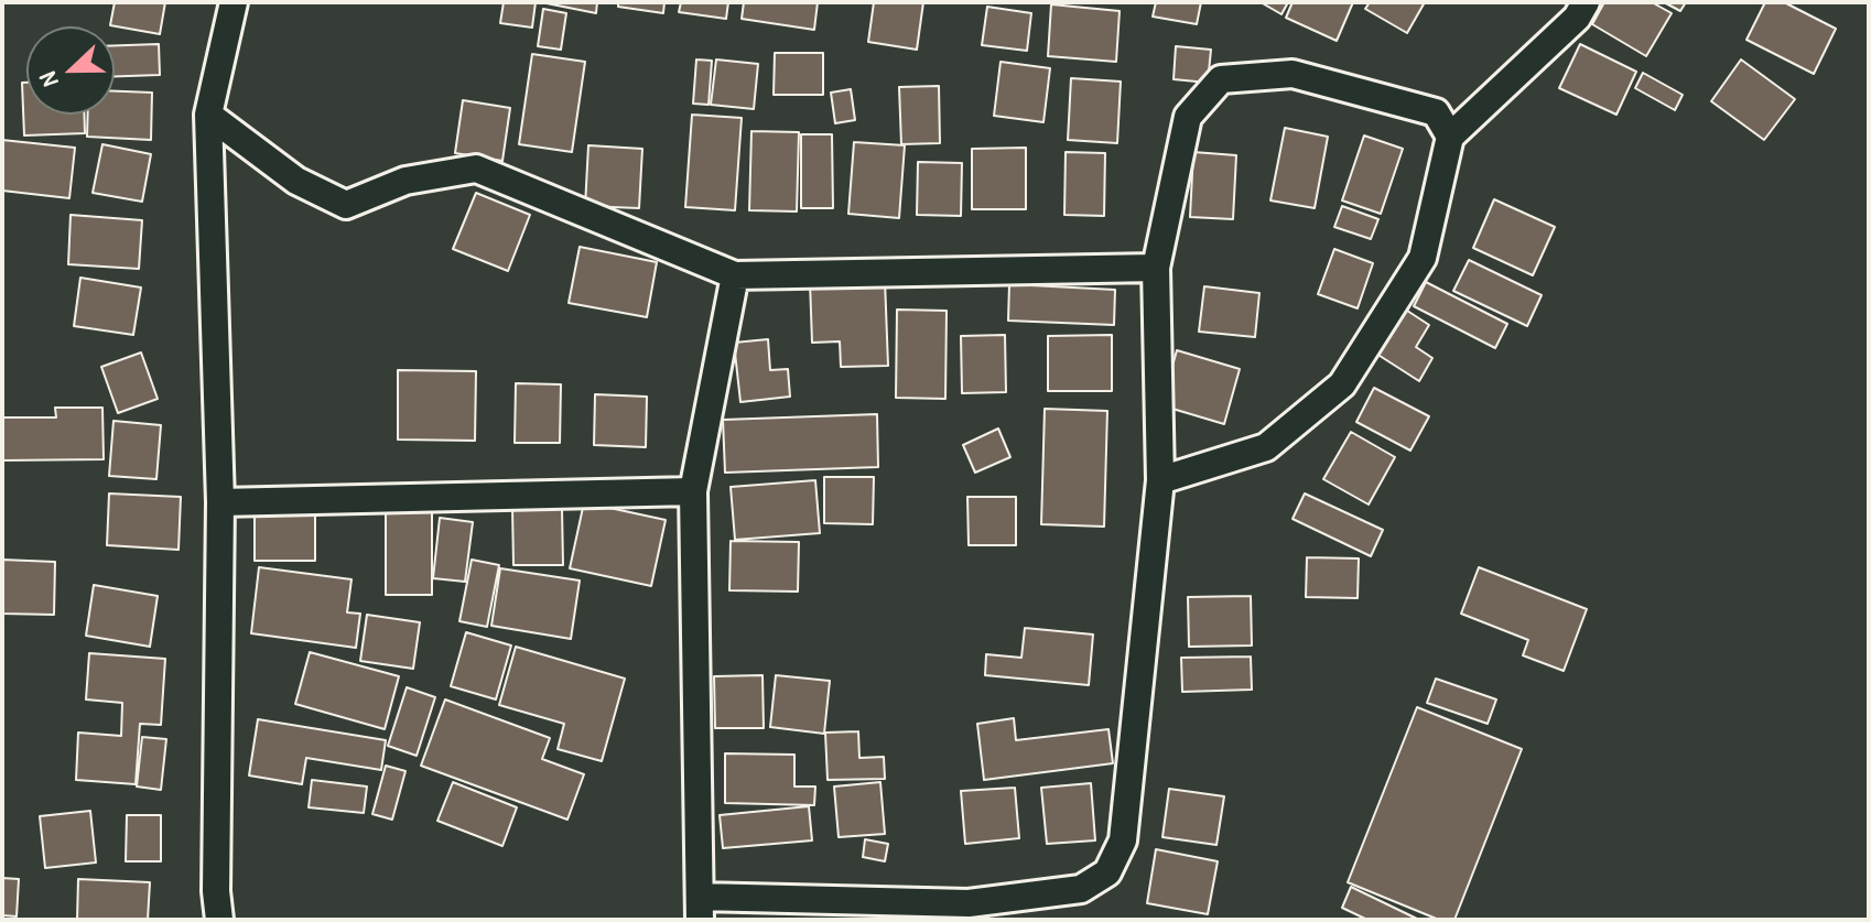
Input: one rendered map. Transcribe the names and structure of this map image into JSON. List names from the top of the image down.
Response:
{
  "north": "left"
}
